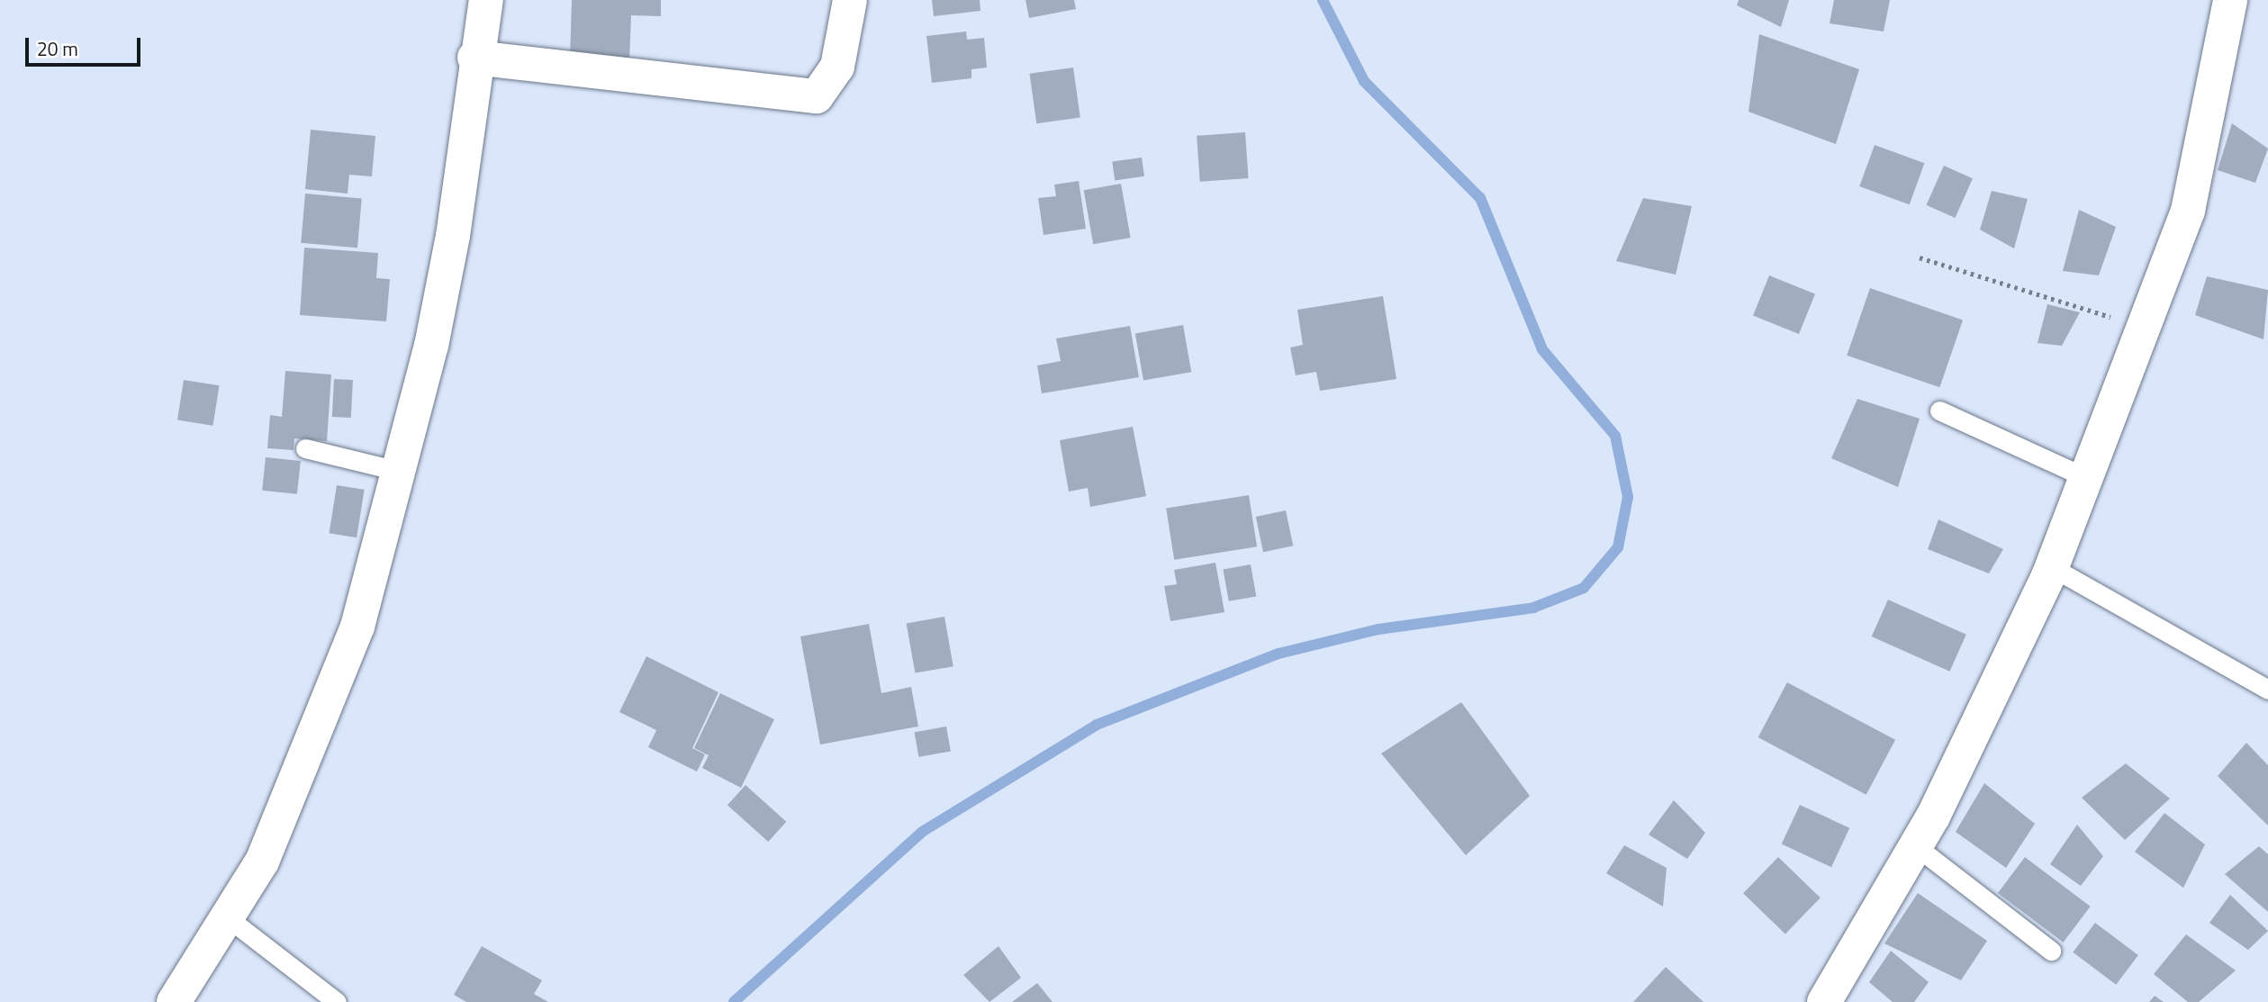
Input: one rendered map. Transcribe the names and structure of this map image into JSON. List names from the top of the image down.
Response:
{
  "scale_bar": "20 m"
}
